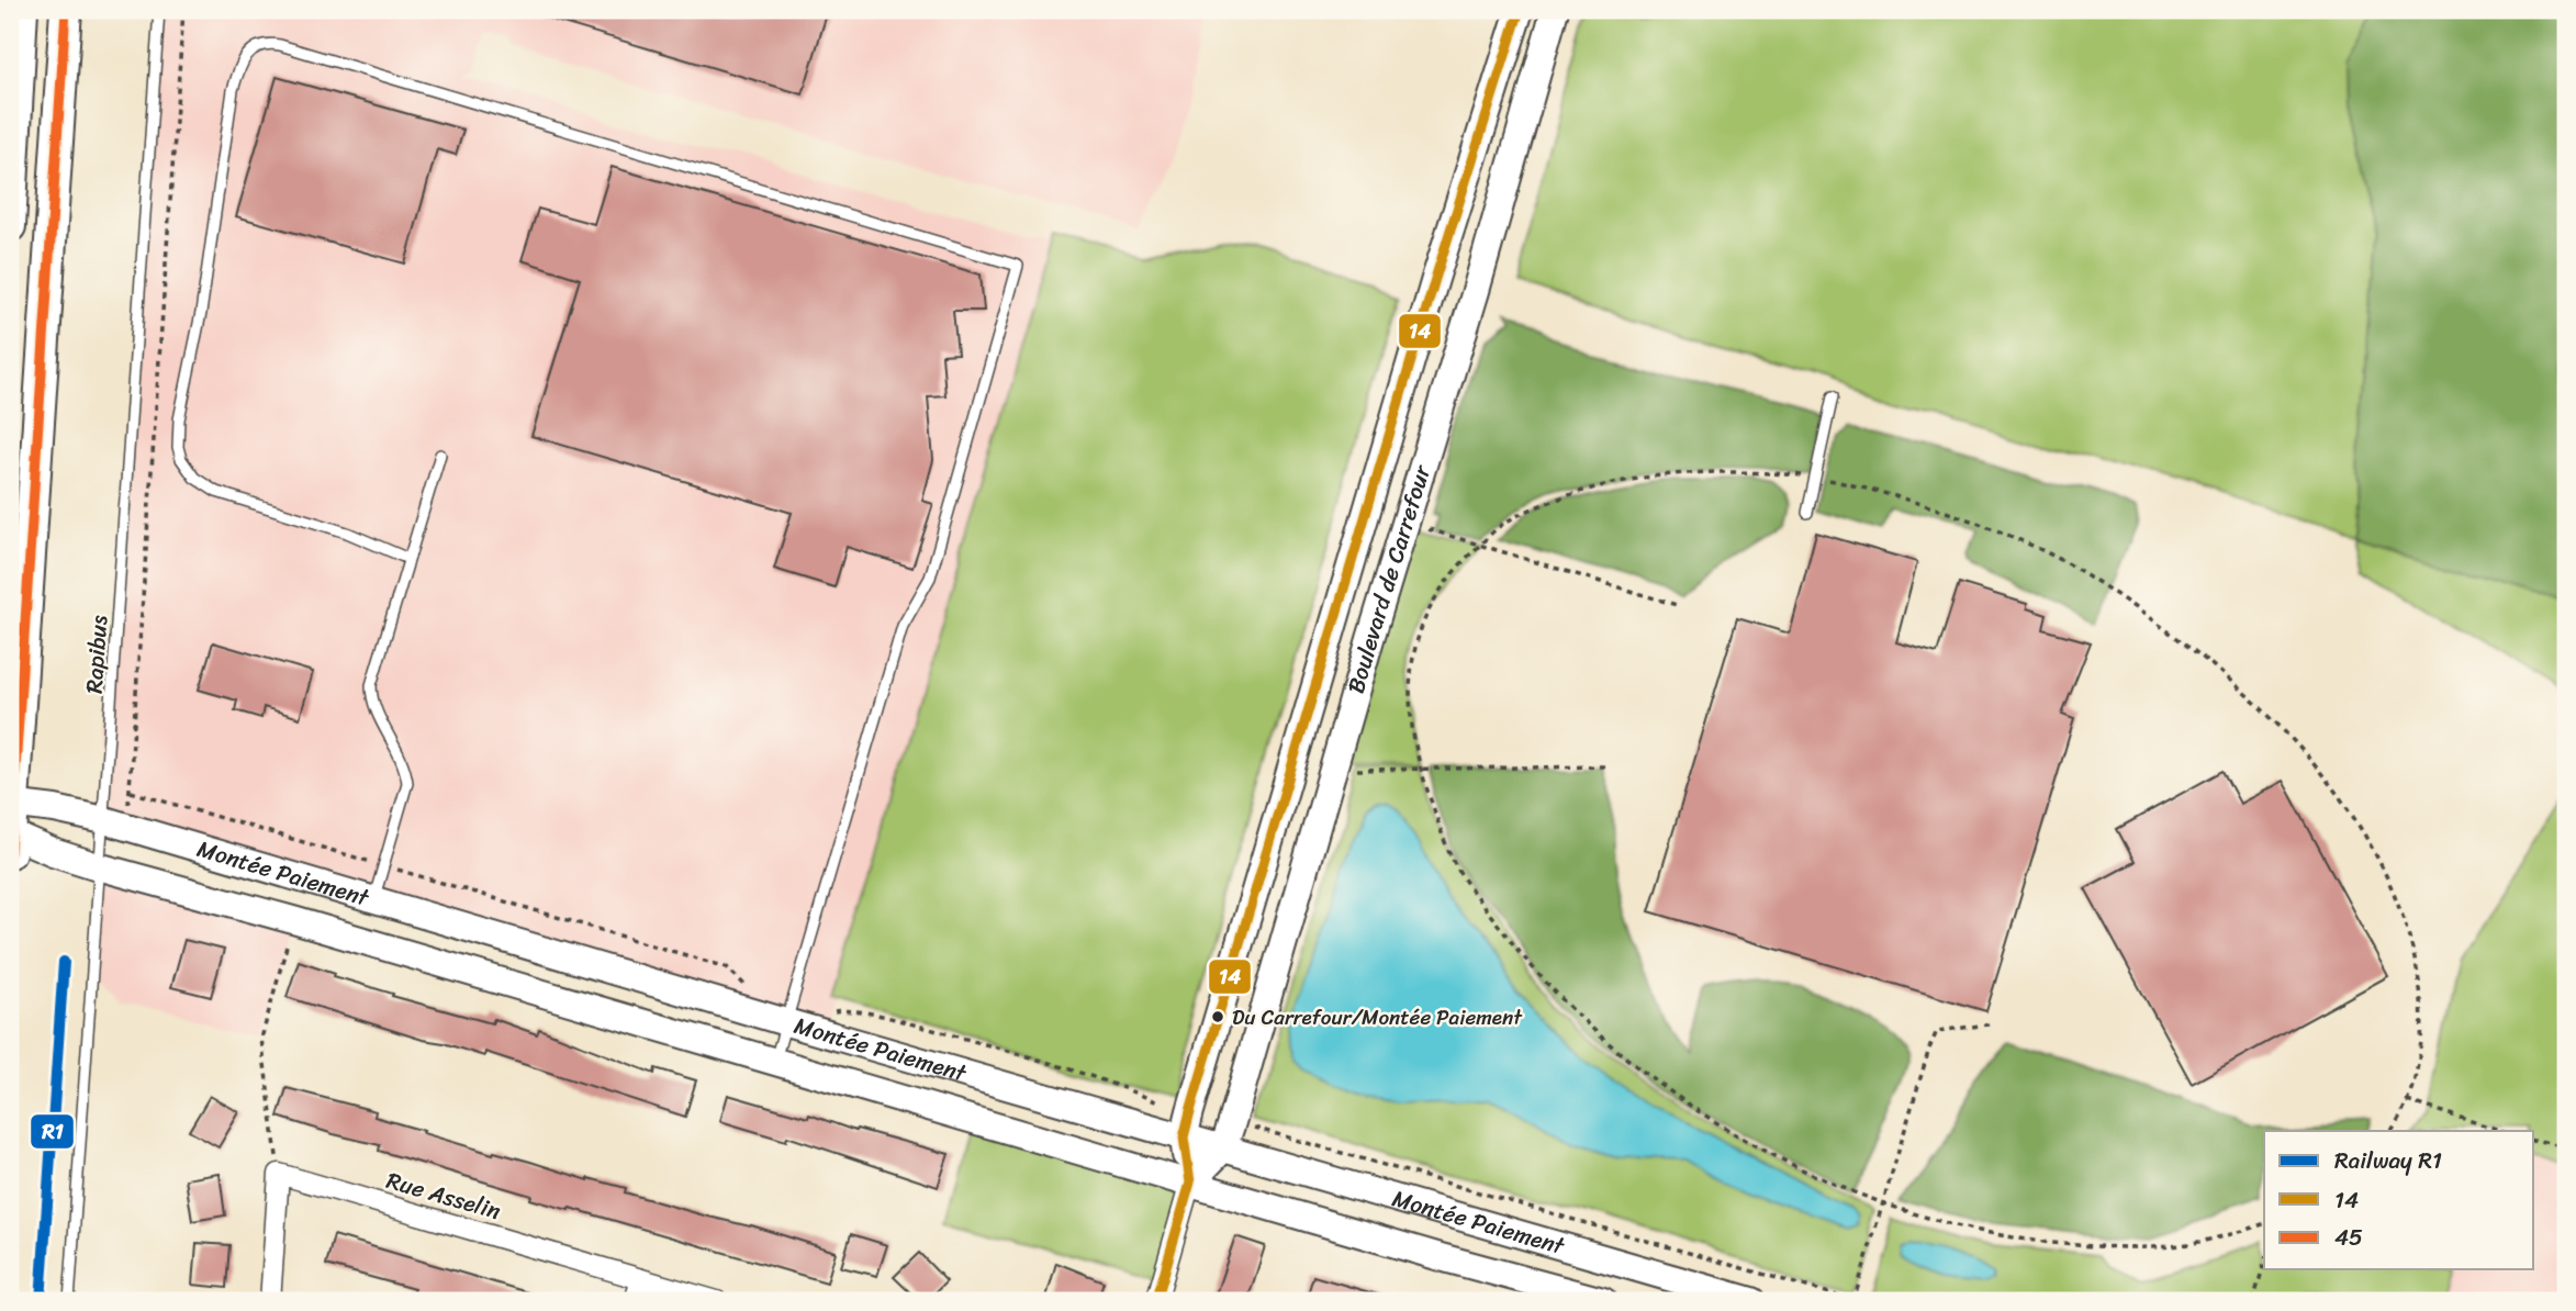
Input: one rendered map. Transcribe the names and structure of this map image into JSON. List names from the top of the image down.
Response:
{
  "streets": {
    "main road": ["Boulevard de Carrefour", "Montée Paiement"],
    "street": ["Rue Asselin"],
    "lane": ["Rapibus"]
  },
  "crossings": [
    ["Boulevard de Carrefour", "Montée Paiement"],
    ["Rapibus", "Montée Paiement"]
  ],
  "places": ["Du Carrefour/Montée Paiement"],
  "lines": ["transit line 14", "transit line 45", "rail line R1"],
  "legend": ["Railway R1", "14", "45"]
}
